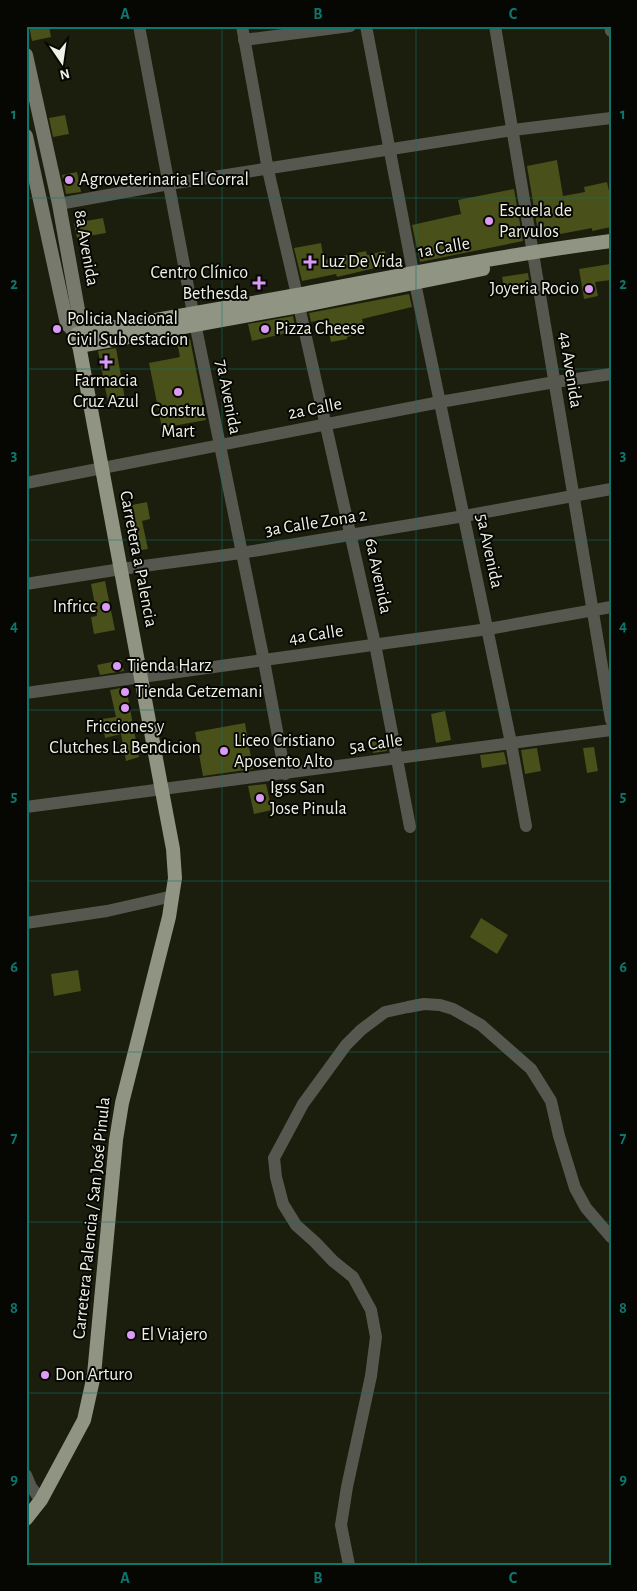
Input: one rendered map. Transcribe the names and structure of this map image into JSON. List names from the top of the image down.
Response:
{
  "streets": {
    "main road": [
      "8a Avenida",
      "1a Calle",
      "Carretera a Palencia",
      "Carretera Palencia / San José Pinula"
    ],
    "street": [
      "4a Avenida",
      "7a Avenida",
      "2a Calle",
      "3a Calle Zona 2",
      "5a Avenida",
      "6a Avenida",
      "4a Calle",
      "5a Calle"
    ]
  },
  "crossings": [
    ["8a Avenida", "1a Calle"],
    ["8a Avenida", "Carretera a Palencia"],
    ["1a Calle", "4a Avenida"],
    ["1a Calle", "7a Avenida"],
    ["1a Calle", "5a Avenida"],
    ["1a Calle", "Carretera a Palencia"],
    ["1a Calle", "6a Avenida"],
    ["4a Avenida", "2a Calle"],
    ["4a Avenida", "3a Calle Zona 2"],
    ["4a Avenida", "4a Calle"],
    ["7a Avenida", "2a Calle"],
    ["7a Avenida", "3a Calle Zona 2"],
    ["7a Avenida", "4a Calle"],
    ["7a Avenida", "5a Calle"],
    ["2a Calle", "5a Avenida"],
    ["2a Calle", "Carretera a Palencia"],
    ["2a Calle", "6a Avenida"],
    ["3a Calle Zona 2", "5a Avenida"],
    ["3a Calle Zona 2", "Carretera a Palencia"],
    ["3a Calle Zona 2", "6a Avenida"],
    ["5a Avenida", "4a Calle"],
    ["5a Avenida", "5a Calle"],
    ["Carretera a Palencia", "4a Calle"],
    ["Carretera a Palencia", "5a Calle"],
    ["Carretera a Palencia", "Carretera Palencia / San José Pinula"],
    ["6a Avenida", "4a Calle"],
    ["6a Avenida", "5a Calle"],
    ["5a Calle", "Carretera Palencia / San José Pinula"]
  ],
  "places": {
    "other": [
      "Agroveterinaria El Corral",
      "Escuela de Parvulos",
      "Joyeria Rocio",
      "Policia Nacional Civil Sub estacion",
      "Pizza Cheese",
      "Constru Mart",
      "Infricc",
      "Tienda Harz",
      "Tienda Getzemani",
      "Fricciones y Clutches La Bendicion",
      "Liceo Cristiano Aposento Alto",
      "Igss San Jose Pinula",
      "El Viajero",
      "Don Arturo"
    ],
    "health": ["Luz De Vida", "Centro Clínico Bethesda", "Farmacia Cruz Azul"]
  },
  "north": "bottom",
  "grid": {
    "columns": ["A", "B", "C"],
    "rows": [
      "1",
      "2",
      "3",
      "4",
      "5",
      "6",
      "7",
      "8",
      "9"
    ]
  }
}
